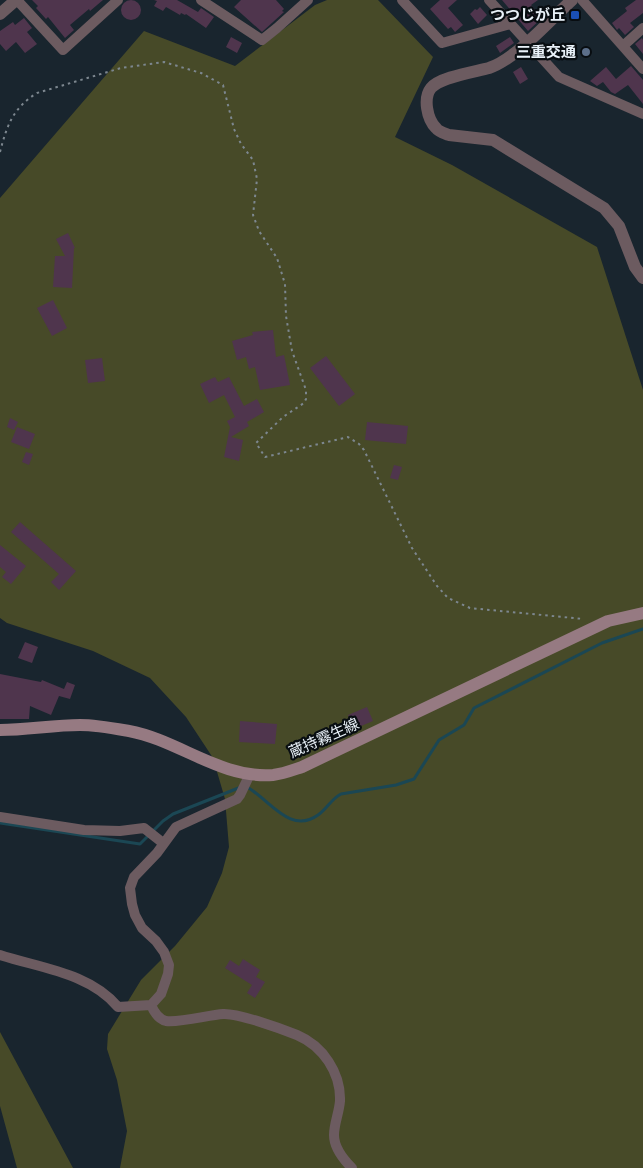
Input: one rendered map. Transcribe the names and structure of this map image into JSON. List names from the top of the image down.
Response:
{
  "streets": {
    "main road": ["蔵持霧生線"]
  },
  "places": {
    "transit": ["つつじが丘"],
    "other": ["三重交通"]
  }
}
